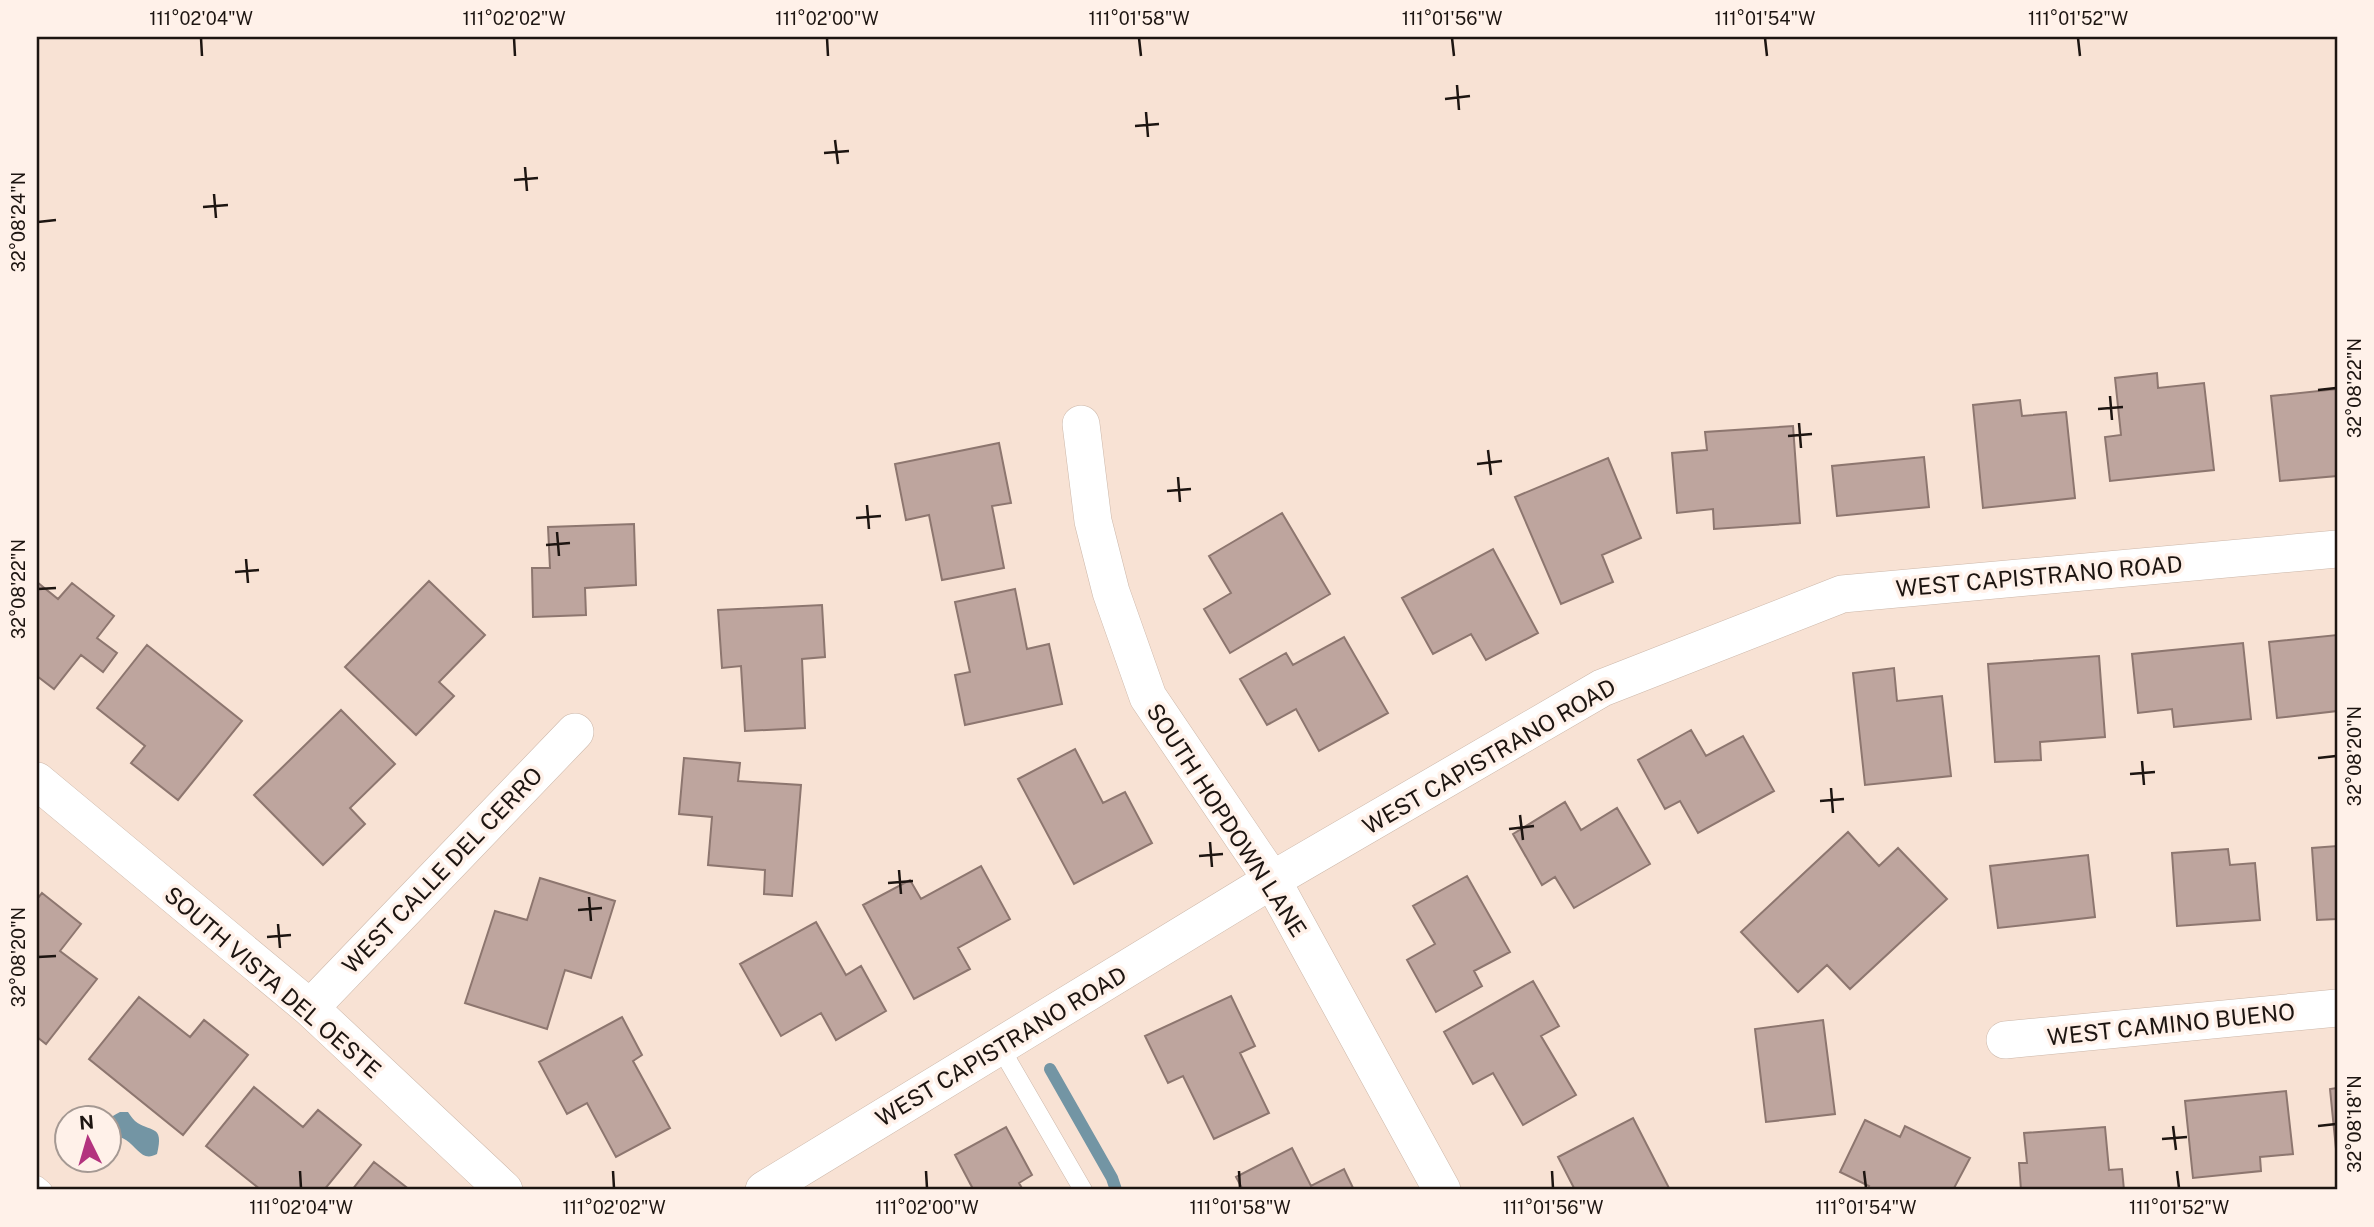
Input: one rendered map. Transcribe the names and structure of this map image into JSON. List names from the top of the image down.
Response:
{
  "streets": {
    "street": [
      "WEST CAPISTRANO ROAD",
      "SOUTH HOPDOWN LANE",
      "WEST CALLE DEL CERRO",
      "SOUTH VISTA DEL OESTE",
      "WEST CAMINO BUENO"
    ]
  },
  "crossings": [
    ["WEST CAPISTRANO ROAD", "SOUTH HOPDOWN LANE"],
    ["WEST CALLE DEL CERRO", "SOUTH VISTA DEL OESTE"]
  ],
  "north": "top",
  "coordinates": [
    "111°02'04\"W",
    "111°02'02\"W",
    "111°02'00\"W",
    "111°01'58\"W",
    "111°01'56\"W",
    "111°01'54\"W",
    "111°01'52\"W",
    "32°08'24\"N",
    "32°08'22\"N",
    "32°08'20\"N",
    "32°08'18\"N"
  ]
}
